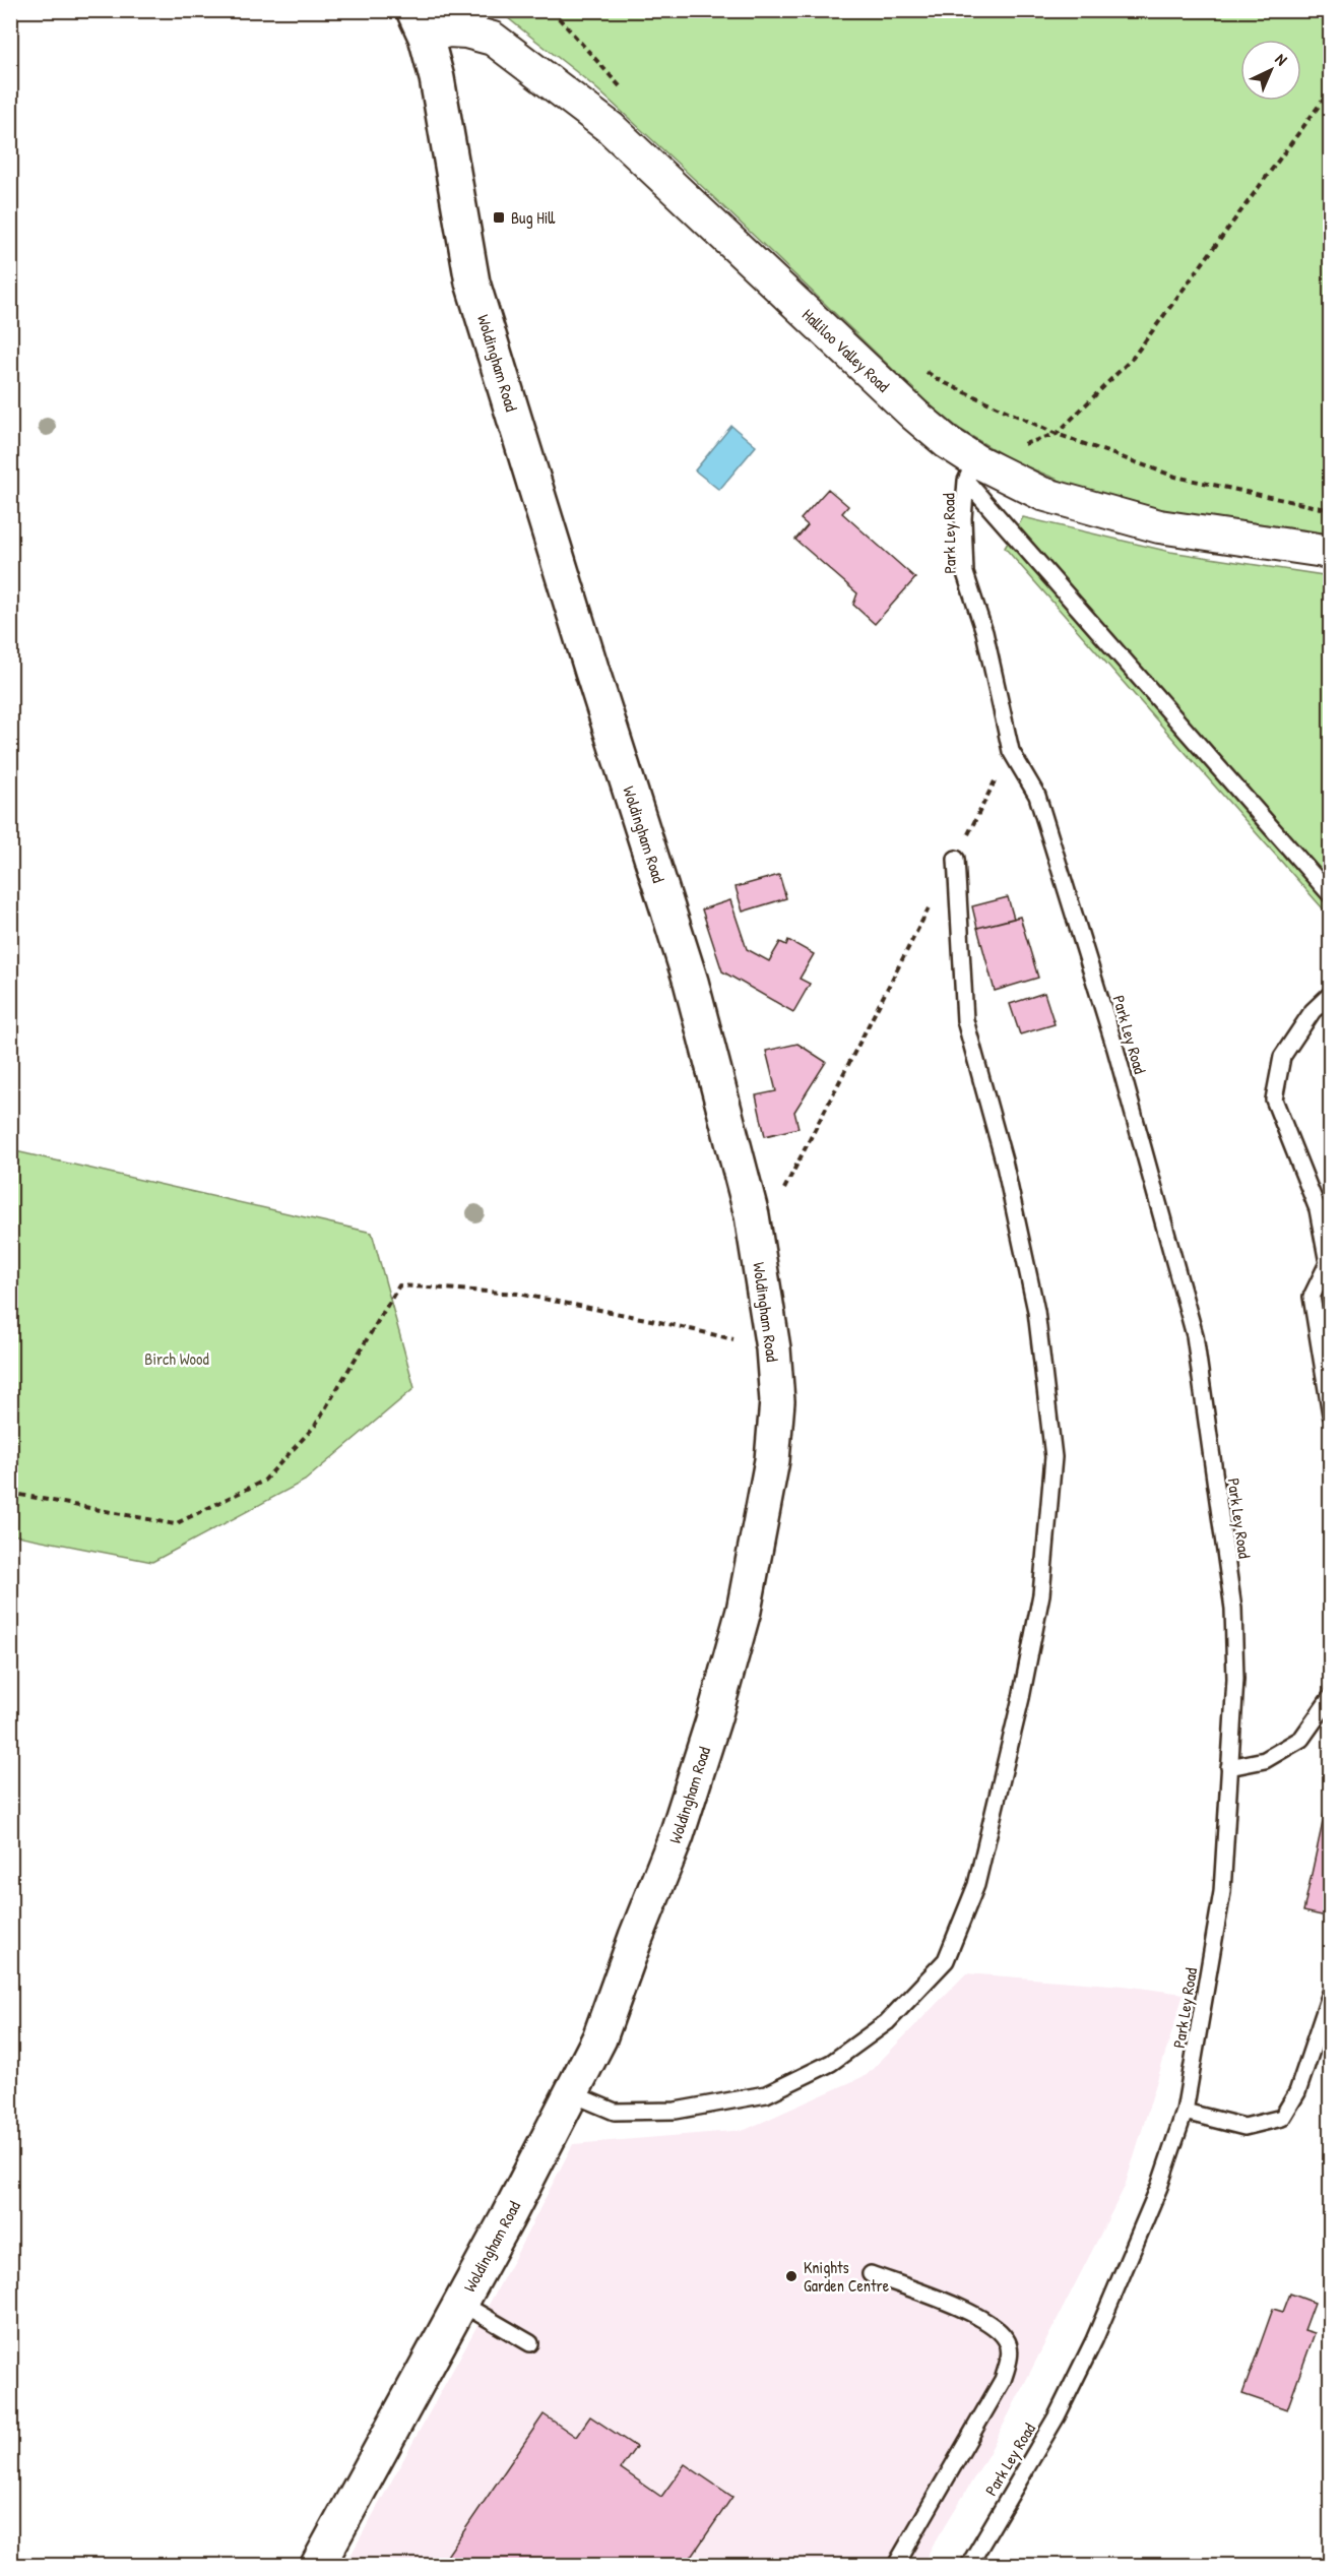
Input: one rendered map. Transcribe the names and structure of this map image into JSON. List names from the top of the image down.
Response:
{
  "streets": {
    "street": ["Halliloo Valley Road", "Woldingham Road"],
    "lane": ["Park Ley Road"]
  },
  "crossings": [
    ["Halliloo Valley Road", "Woldingham Road"],
    ["Halliloo Valley Road", "Park Ley Road"]
  ],
  "parks": ["Birch Wood"],
  "places": {
    "transit": ["Bug Hill"],
    "other": ["Knights Garden Centre"]
  },
  "north": "top right"
}
